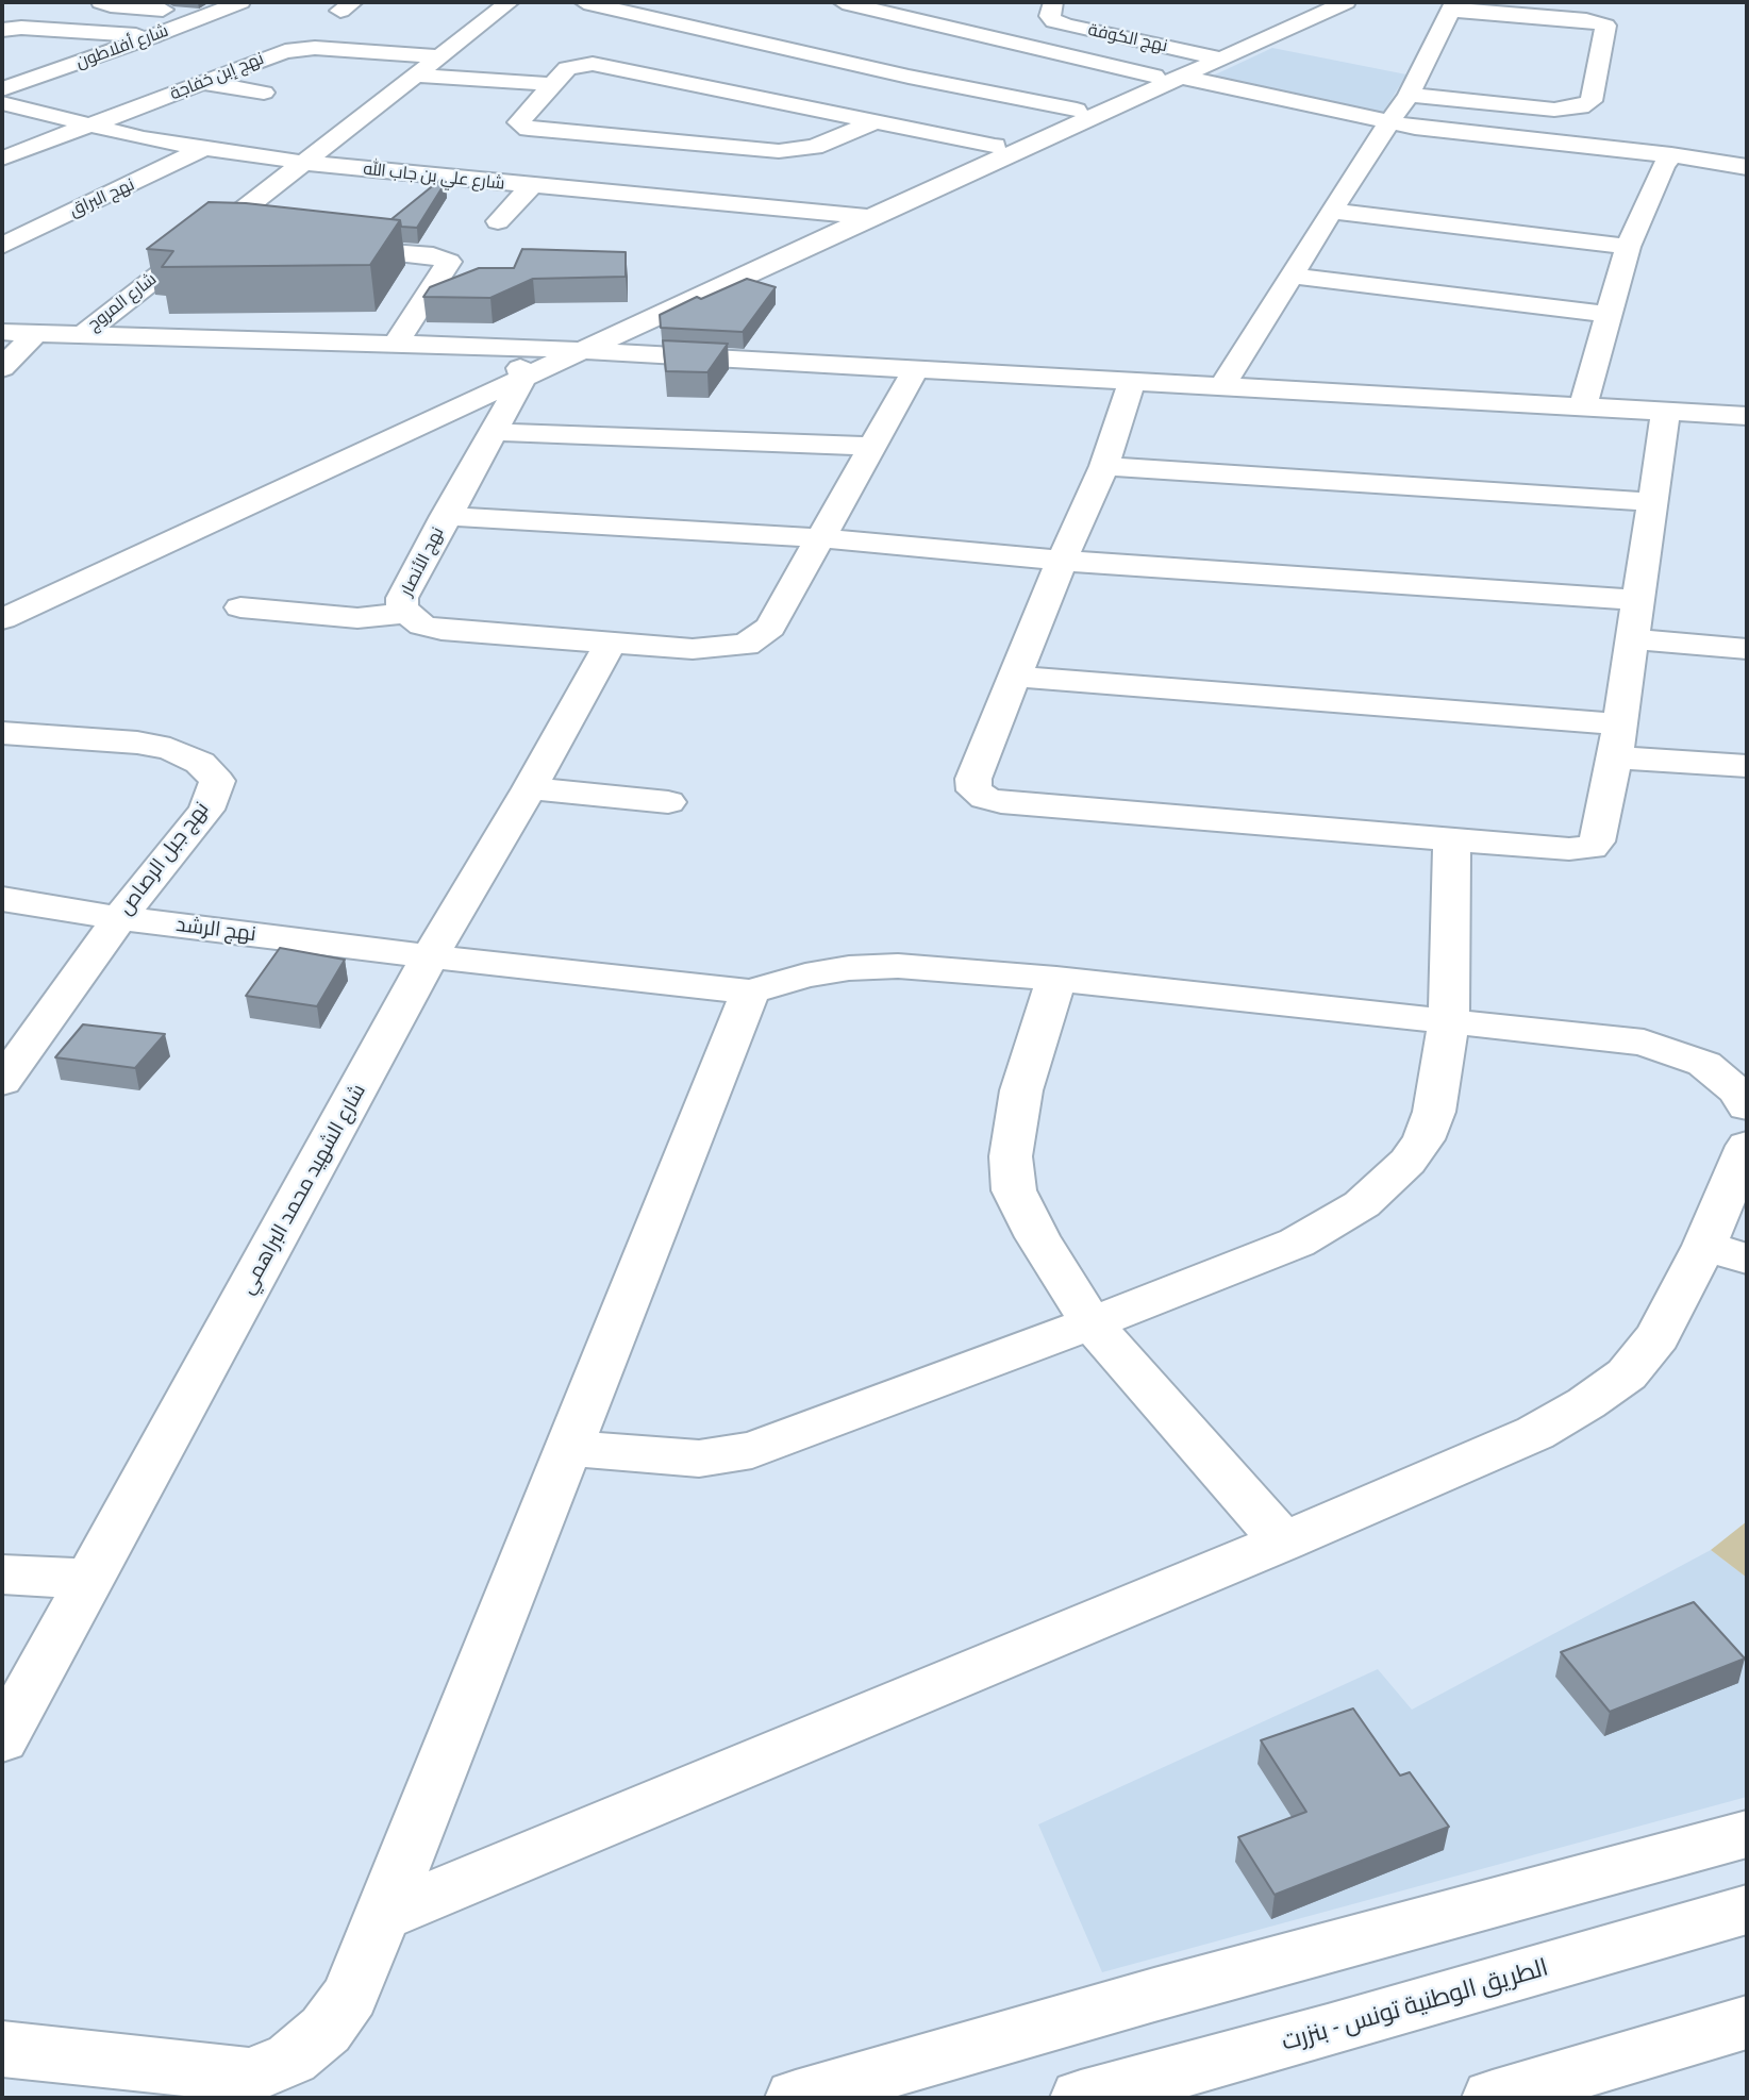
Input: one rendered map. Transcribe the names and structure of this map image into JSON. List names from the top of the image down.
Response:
{
  "streets": {
    "main road": [
      "نهج الكوفة",
      "شارع أفلاطون",
      "نهج إبن خفاجة",
      "شارع علي بن جاب الله",
      "نهج البراق",
      "شارع المروج",
      "نهج الأنصار",
      "نهج جبل الرصاص",
      "نهج الرشد",
      "شارع الشهيد محمد البراهمي",
      "الطريق الوطنية تونس - بنزرت"
    ]
  },
  "crossings": [
    ["نهج إبن خفاجة", "شارع علي بن جاب الله"],
    ["نهج إبن خفاجة", "شارع المروج"],
    ["شارع علي بن جاب الله", "نهج البراق"],
    ["شارع علي بن جاب الله", "شارع المروج"],
    ["نهج الأنصار", "شارع الشهيد محمد البراهمي"],
    ["نهج جبل الرصاص", "نهج الرشد"],
    ["نهج الرشد", "شارع الشهيد محمد البراهمي"]
  ]
}
